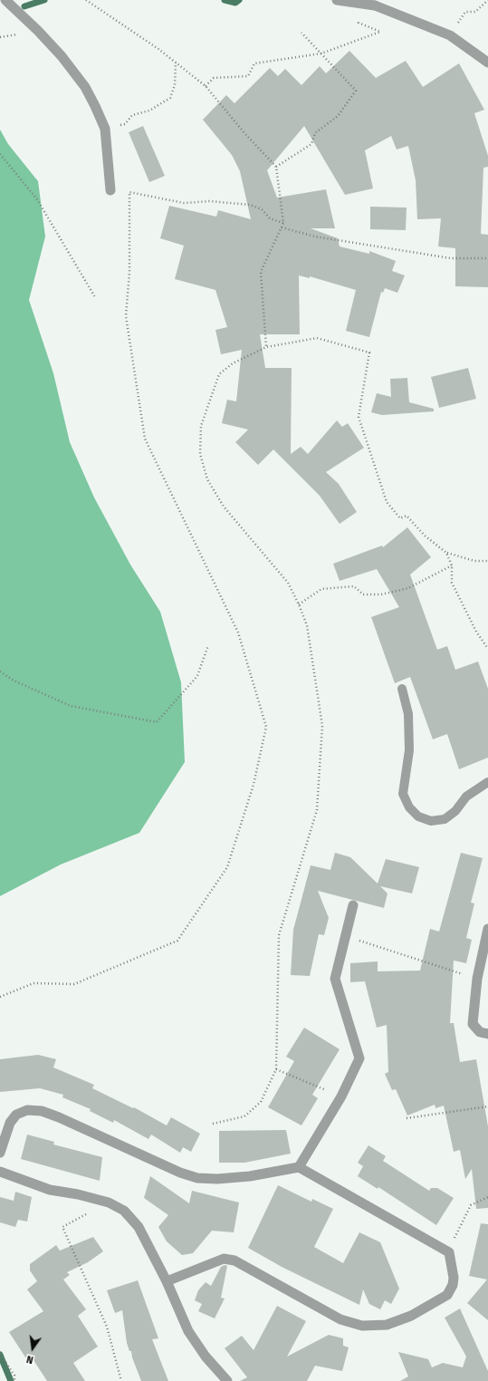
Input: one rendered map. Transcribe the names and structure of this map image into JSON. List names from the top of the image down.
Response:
{
  "north": "bottom"
}
